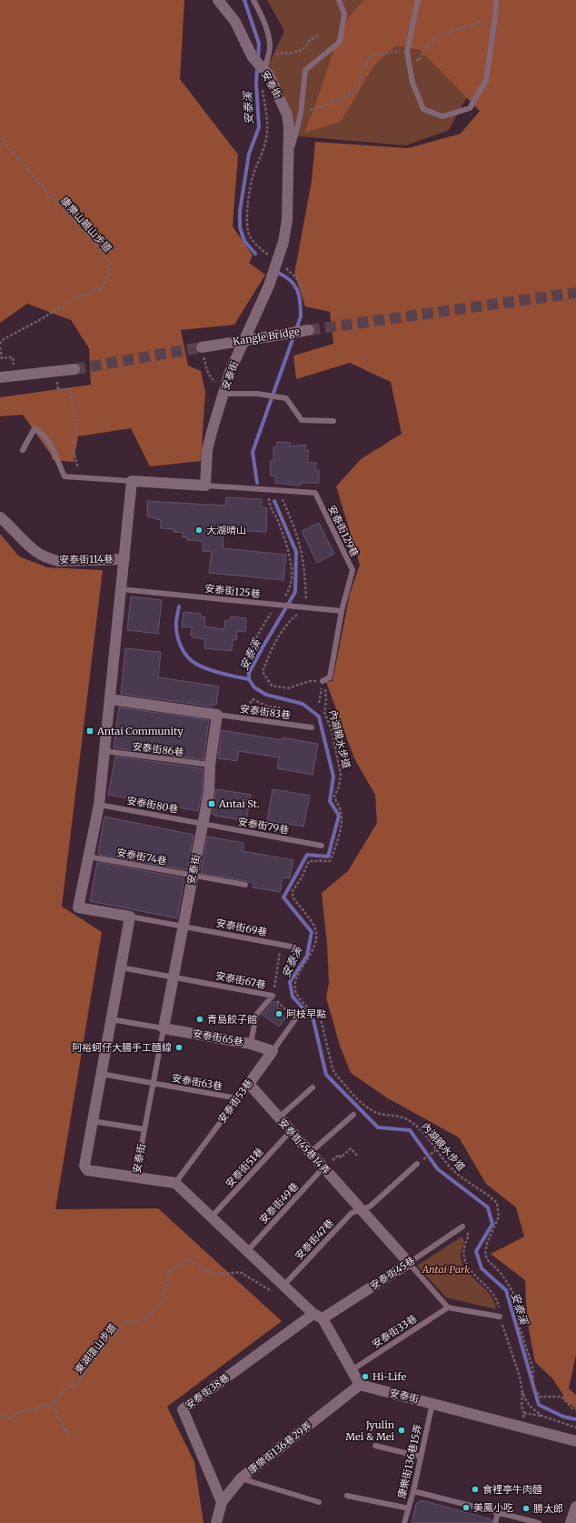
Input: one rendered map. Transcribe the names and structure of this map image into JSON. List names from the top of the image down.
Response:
{
  "streets": {
    "street": [
      "安泰街",
      "Kangle Bridge",
      "安泰街114巷",
      "安泰街65巷",
      "安泰街53巷",
      "安泰街45巷14弄",
      "安泰街45巷",
      "安泰街38巷",
      "康樂街136巷29弄"
    ],
    "lane": [
      "安泰街129巷",
      "安泰街125巷",
      "安泰街83巷",
      "安泰街86巷",
      "安泰街80巷",
      "安泰街79巷",
      "安泰街74巷",
      "安泰街69巷",
      "安泰街67巷",
      "安泰街63巷",
      "安泰街51巷",
      "安泰街49巷",
      "安泰街47巷",
      "安泰街33巷",
      "康樂街136巷15弄"
    ],
    "path": ["康樂山親山步道", "內湖親水步道", "東湖環山步道"]
  },
  "crossings": [
    ["安泰街", "安泰街129巷"],
    ["安泰街", "安泰街83巷"],
    ["安泰街", "安泰街86巷"],
    ["安泰街", "安泰街80巷"],
    ["安泰街", "安泰街79巷"],
    ["安泰街", "安泰街74巷"],
    ["安泰街", "安泰街69巷"],
    ["安泰街", "安泰街67巷"],
    ["安泰街", "安泰街65巷"],
    ["安泰街", "安泰街63巷"],
    ["安泰街", "安泰街53巷"],
    ["安泰街", "康樂街136巷29弄"],
    ["安泰街", "康樂街136巷15弄"],
    ["安泰街129巷", "安泰街125巷"],
    ["安泰街129巷", "內湖親水步道"],
    ["安泰街80巷", "安泰街79巷"],
    ["安泰街67巷", "安泰街65巷"],
    ["安泰街65巷", "安泰街53巷"],
    ["安泰街63巷", "安泰街53巷"],
    ["安泰街53巷", "安泰街45巷14弄"],
    ["安泰街45巷14弄", "安泰街51巷"],
    ["安泰街45巷14弄", "安泰街49巷"],
    ["安泰街45巷14弄", "安泰街47巷"],
    ["安泰街45巷14弄", "安泰街45巷"],
    ["安泰街47巷", "東湖環山步道"],
    ["安泰街45巷", "安泰街38巷"],
    ["安泰街38巷", "康樂街136巷29弄"]
  ],
  "water": ["安泰溪"],
  "parks": ["Antai Park"],
  "places": {
    "other": [
      "大湖晴山",
      "阿枝早點",
      "青島餃子館",
      "阿裕蚵仔大腸手工麵線",
      "Hi-Life",
      "Jyulin Mei & Mei",
      "食裡亭牛肉麵",
      "美鳳小吃",
      "勝太郎"
    ],
    "transit": ["Antai Community", "Antai St."]
  }
}
